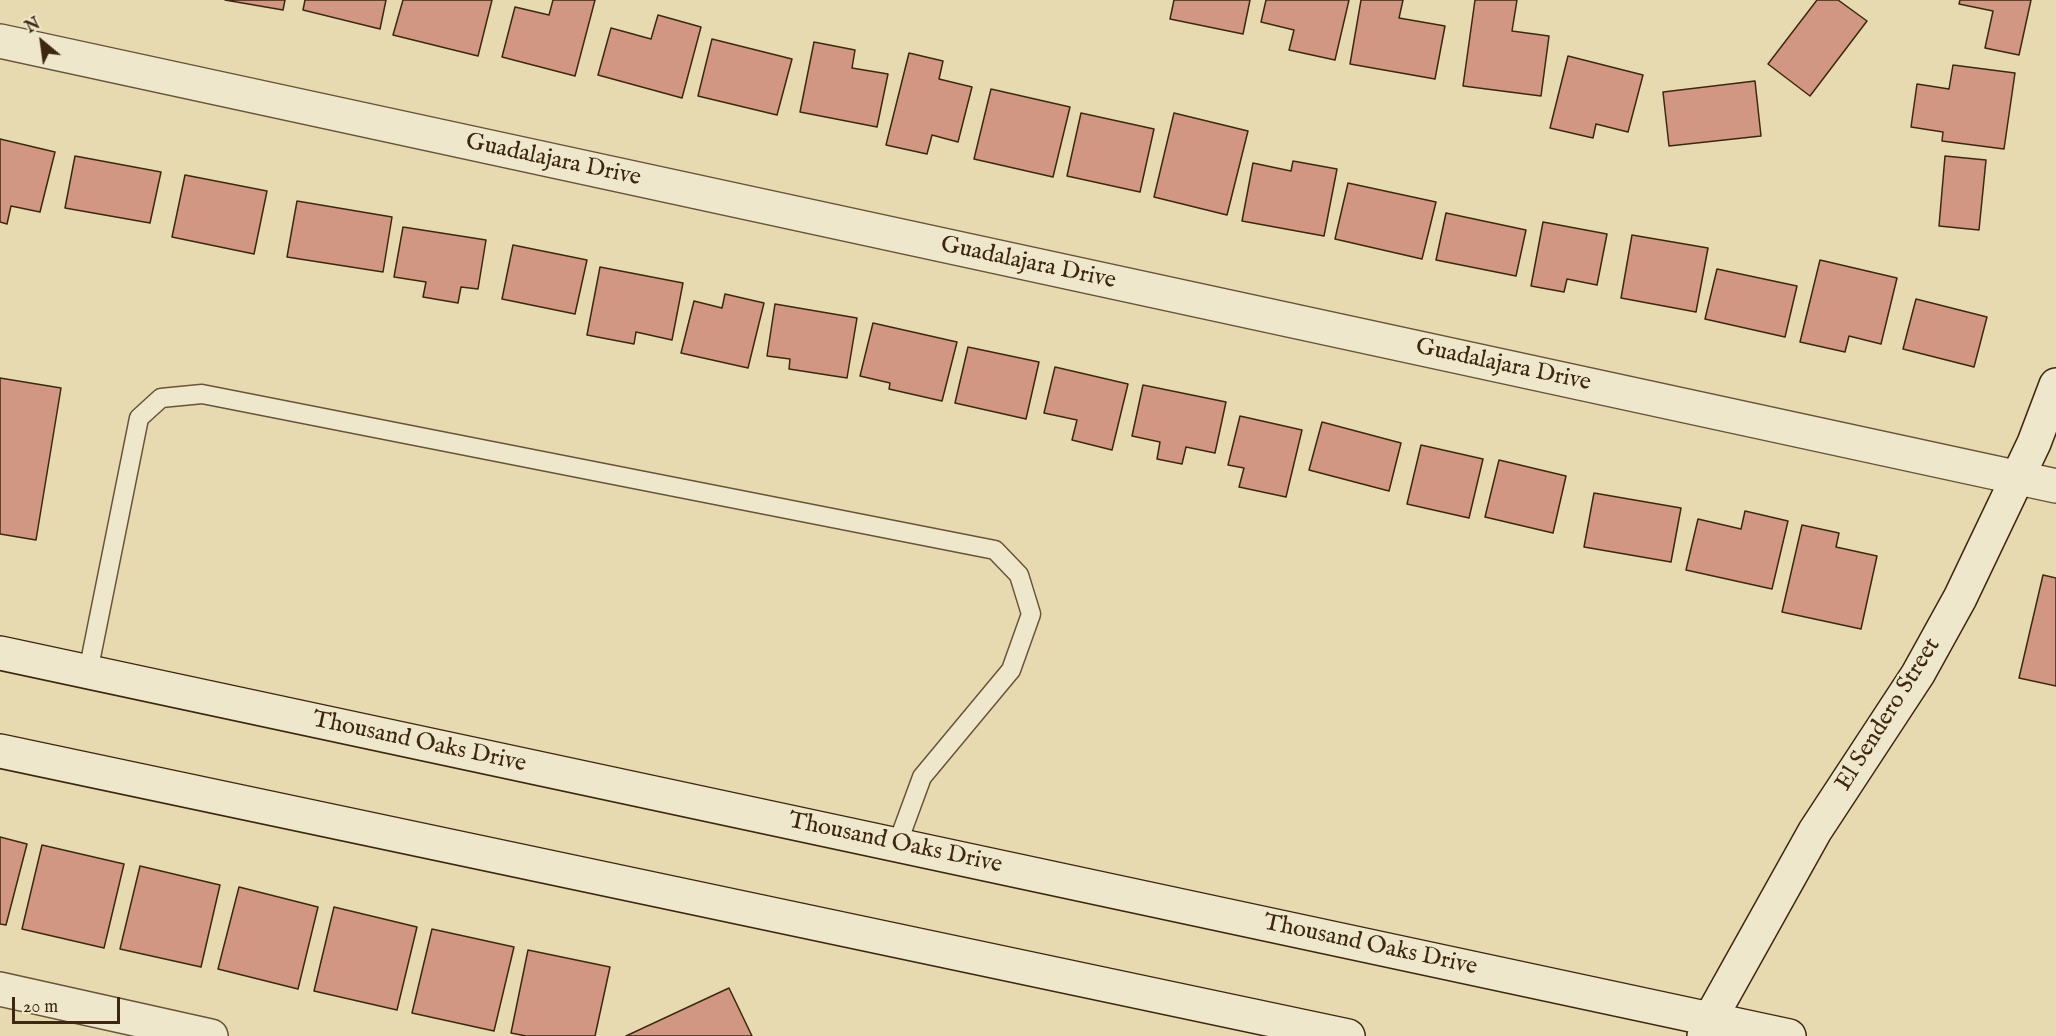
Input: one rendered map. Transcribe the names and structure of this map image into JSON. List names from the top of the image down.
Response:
{
  "streets": {
    "main road": ["Guadalajara Drive", "El Sendero Street", "Thousand Oaks Drive"]
  },
  "crossings": [
    ["Guadalajara Drive", "El Sendero Street"],
    ["El Sendero Street", "Thousand Oaks Drive"]
  ],
  "scale_bar": "20 m",
  "north": "top left"
}
